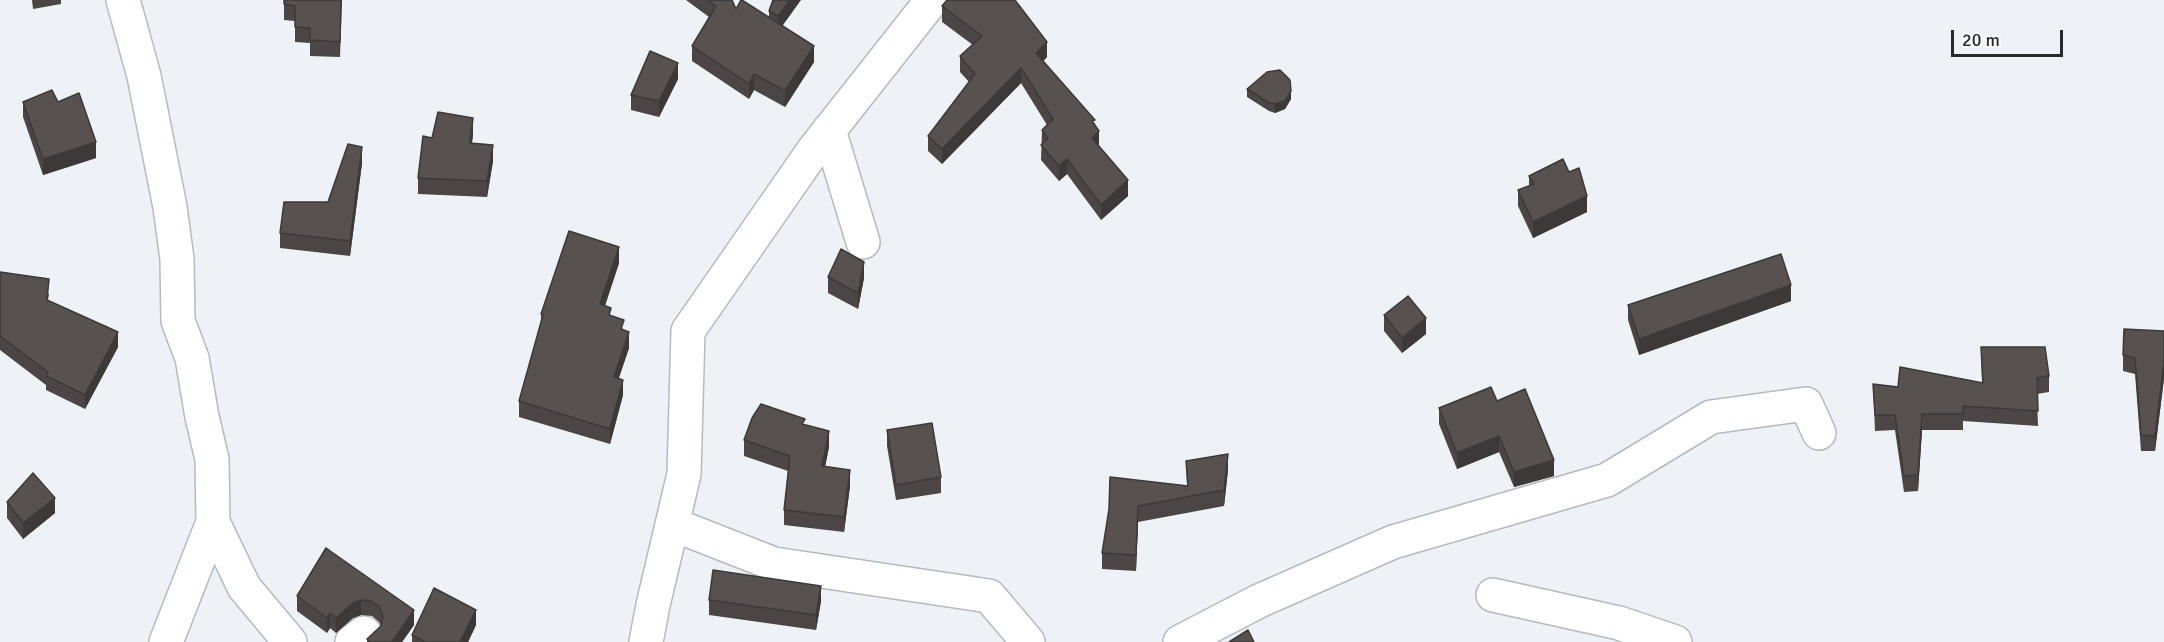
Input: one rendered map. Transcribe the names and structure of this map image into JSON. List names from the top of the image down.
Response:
{
  "scale_bar": "20 m"
}
